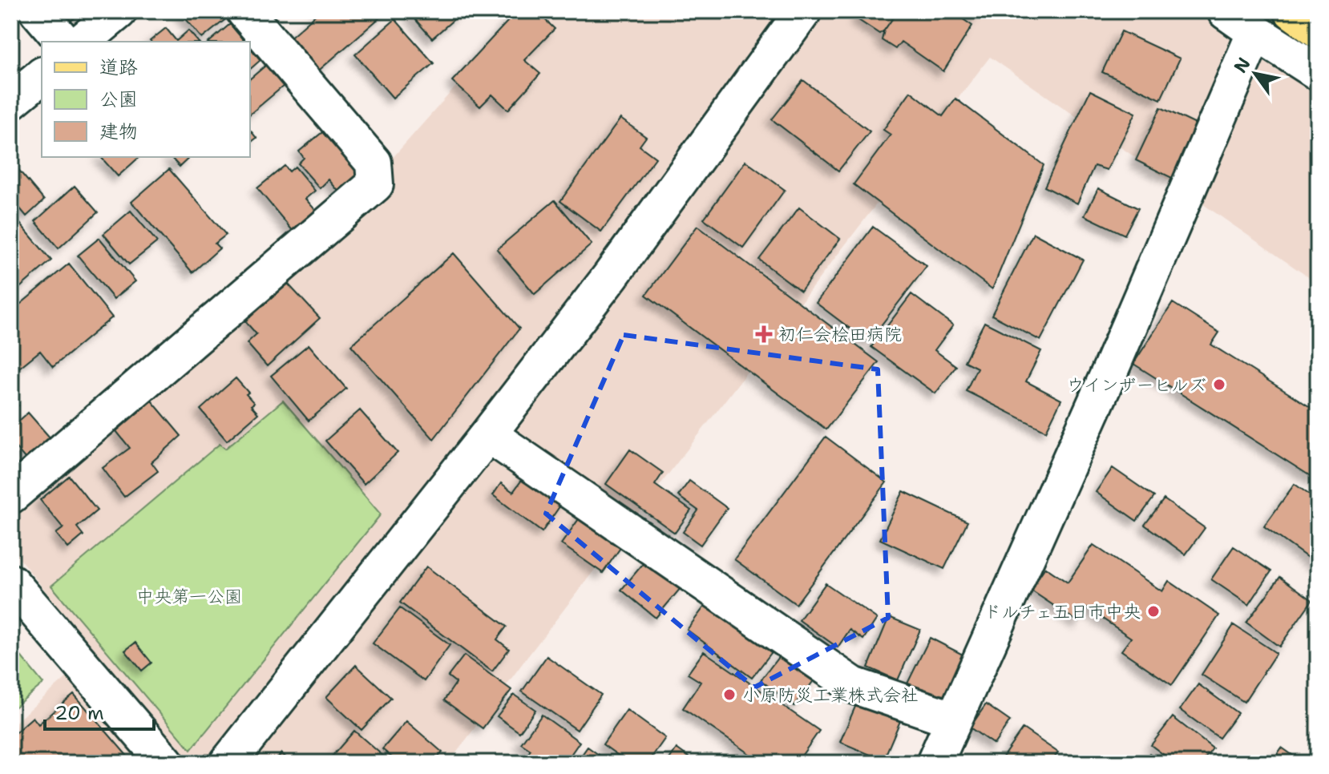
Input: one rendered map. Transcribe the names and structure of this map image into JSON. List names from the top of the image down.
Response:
{
  "parks": ["中央第一公園"],
  "places": {
    "health": ["初仁会桧田病院"],
    "other": ["ウインザーヒルズ", "ドルチェ五日市中央", "小原防災工業株式会社"]
  },
  "legend": ["道路", "公園", "建物"],
  "scale_bar": "20 m",
  "north": "top left"
}
